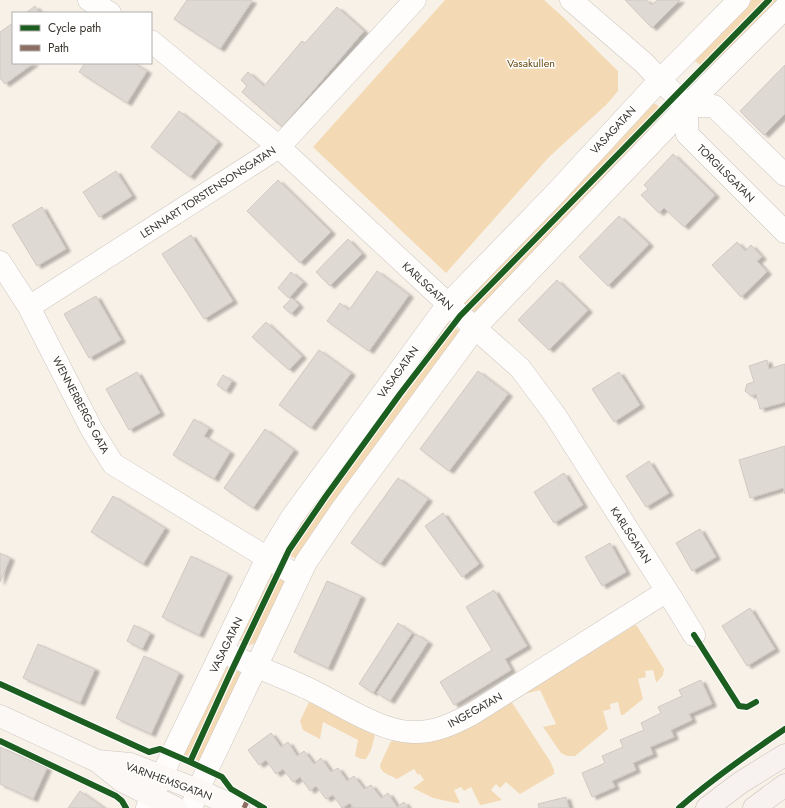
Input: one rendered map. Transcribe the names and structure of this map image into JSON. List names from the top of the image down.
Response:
{
  "streets": {
    "main road": ["VARNHEMSGATAN"],
    "street": [
      "VASAGATAN",
      "TORGILSGATAN",
      "LENNART TORSTENSONSGATAN",
      "KARLSGATAN",
      "WENNERBERGS GATA",
      "INGEGATAN"
    ]
  },
  "crossings": [
    ["VASAGATAN", "KARLSGATAN"],
    ["VASAGATAN", "WENNERBERGS GATA"],
    ["VASAGATAN", "INGEGATAN"],
    ["VASAGATAN", "VARNHEMSGATAN"],
    ["LENNART TORSTENSONSGATAN", "KARLSGATAN"],
    ["LENNART TORSTENSONSGATAN", "WENNERBERGS GATA"],
    ["KARLSGATAN", "INGEGATAN"]
  ],
  "parks": ["Vasakullen"],
  "legend": ["Cycle path", "Path"]
}
